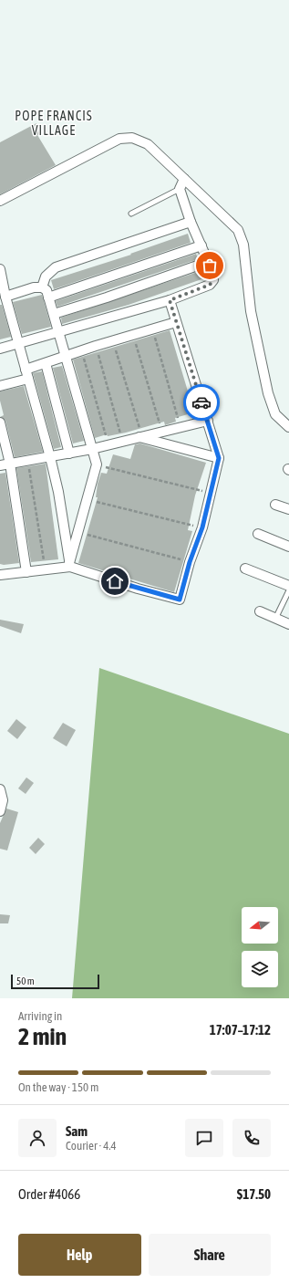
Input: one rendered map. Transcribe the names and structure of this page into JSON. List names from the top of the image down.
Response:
{
  "districts": ["POPE FRANCIS VILLAGE"],
  "scale_bar": "50 m",
  "north": "left",
  "page": {
    "scale": "50 m",
    "heading": ["2 min", "Arriving in", "17:07–17:12"],
    "panel": [
      "Sam",
      "Courier · 4.4",
      "Order #4066",
      "$17.50"
    ],
    "bar": "On the way · 150 m",
    "buttons": ["Help", "Share"]
  }
}
